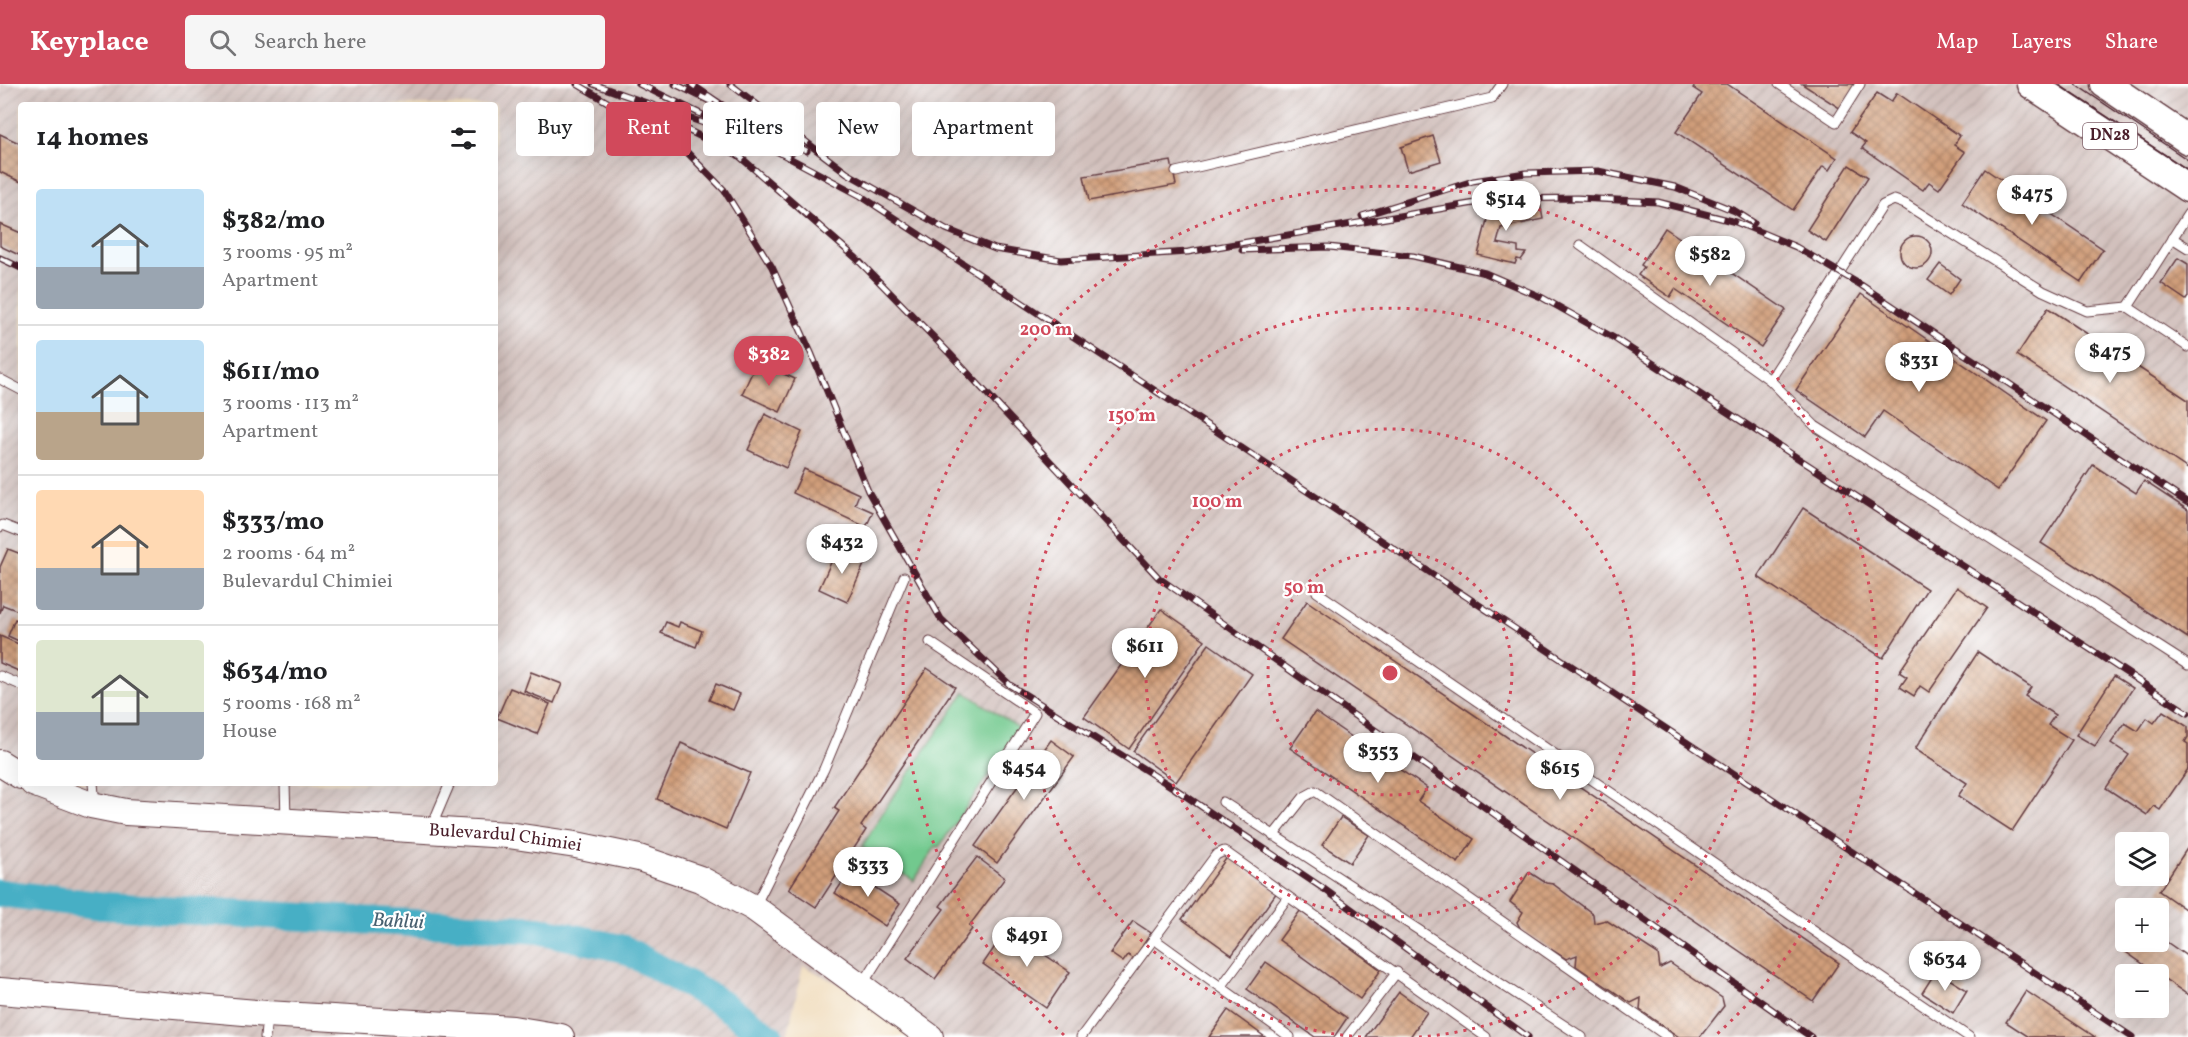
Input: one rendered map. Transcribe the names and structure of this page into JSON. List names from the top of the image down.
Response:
{
  "streets": {
    "main road": ["DN28"],
    "street": ["Bulevardul Chimiei"]
  },
  "water": ["Bahlui"],
  "page": {
    "header": "Keyplace",
    "search": "Search here",
    "nav": ["Map", "Layers", "Share"],
    "chip": [
      "Buy",
      "Rent",
      "Filters",
      "New",
      "Apartment"
    ],
    "heading": "14 homes",
    "list": [
      {
        "name": "$382/mo",
        "note": "3 rooms · 95 m² · Apartment"
      },
      {
        "name": "$611/mo",
        "note": "3 rooms · 113 m² · Apartment"
      },
      {
        "name": "$333/mo",
        "note": "2 rooms · 64 m² · Bulevardul Chimiei"
      },
      {
        "name": "$634/mo",
        "note": "5 rooms · 168 m² · House"
      }
    ],
    "price": [
      "$475",
      "$514",
      "$582",
      "$475",
      "$382",
      "$331",
      "$432",
      "$611",
      "$353",
      "$454",
      "$615",
      "$333",
      "$491",
      "$634"
    ],
    "map_buttons": ["+", "−"]
  },
  "rings": [
    "200 m",
    "150 m",
    "100 m",
    "50 m"
  ]
}
